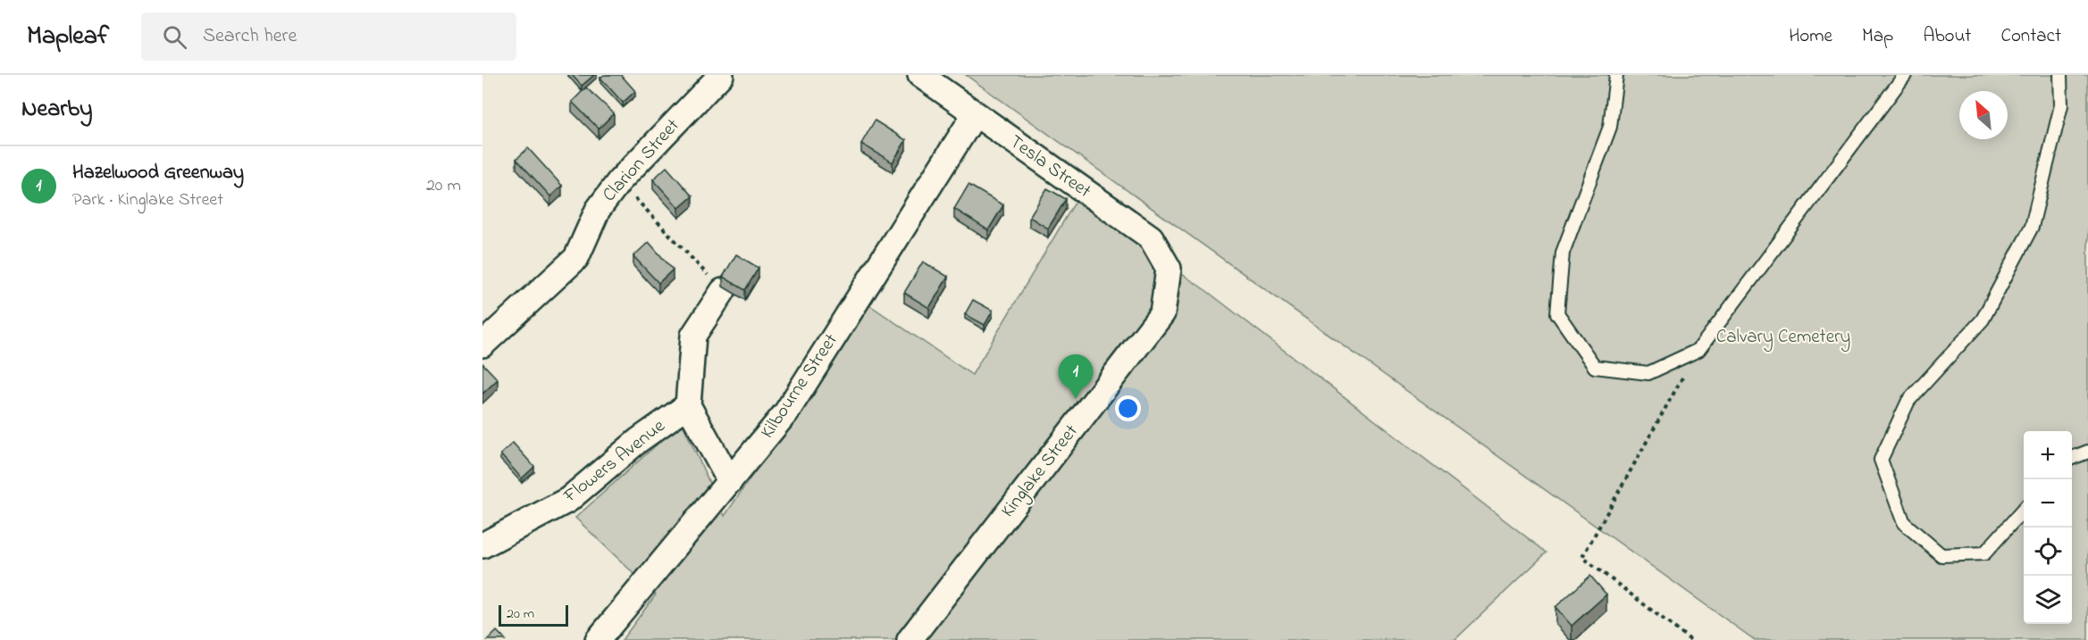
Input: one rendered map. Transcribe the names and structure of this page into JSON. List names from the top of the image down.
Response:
{
  "streets": {
    "street": [
      "Clarion Street",
      "Tesla Street",
      "Kilbourne Street",
      "Flowers Avenue",
      "Kinglake Street"
    ]
  },
  "crossings": [
    ["Tesla Street", "Kilbourne Street"],
    ["Tesla Street", "Kinglake Street"]
  ],
  "parks": ["Calvary Cemetery"],
  "scale_bar": "20 m",
  "north": "top left",
  "page": {
    "header": "Mapleaf",
    "search": "Search here",
    "nav": [
      "Home",
      "Map",
      "About",
      "Contact"
    ],
    "heading": "Nearby",
    "list": [
      {
        "mark": "1",
        "name": "Hazelwood Greenway",
        "note": "Park · Kinglake Street",
        "value": "20 m"
      }
    ],
    "pins": "1",
    "map_buttons": ["+", "−"],
    "scale": "20 m"
  }
}
